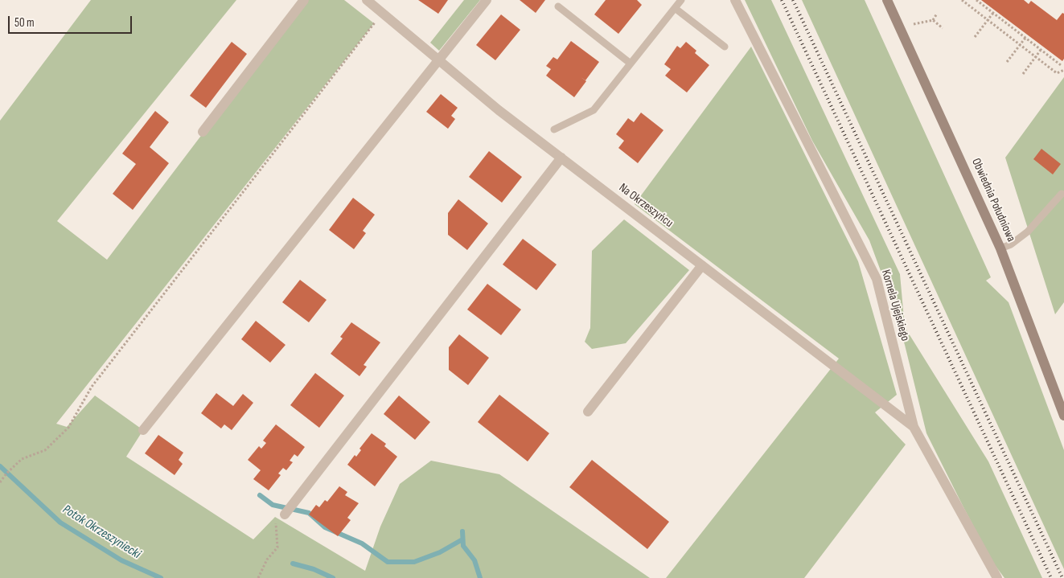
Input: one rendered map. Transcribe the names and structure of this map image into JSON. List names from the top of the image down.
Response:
{
  "streets": {
    "main road": ["Obwiednia Południowa"],
    "street": ["Na Okrzeszyńcu", "Kornela Ujejskiego"]
  },
  "crossings": [
    ["Na Okrzeszyńcu", "Kornela Ujejskiego"]
  ],
  "water": ["Potok Okrzeszyniecki"],
  "scale_bar": "50 m"
}
